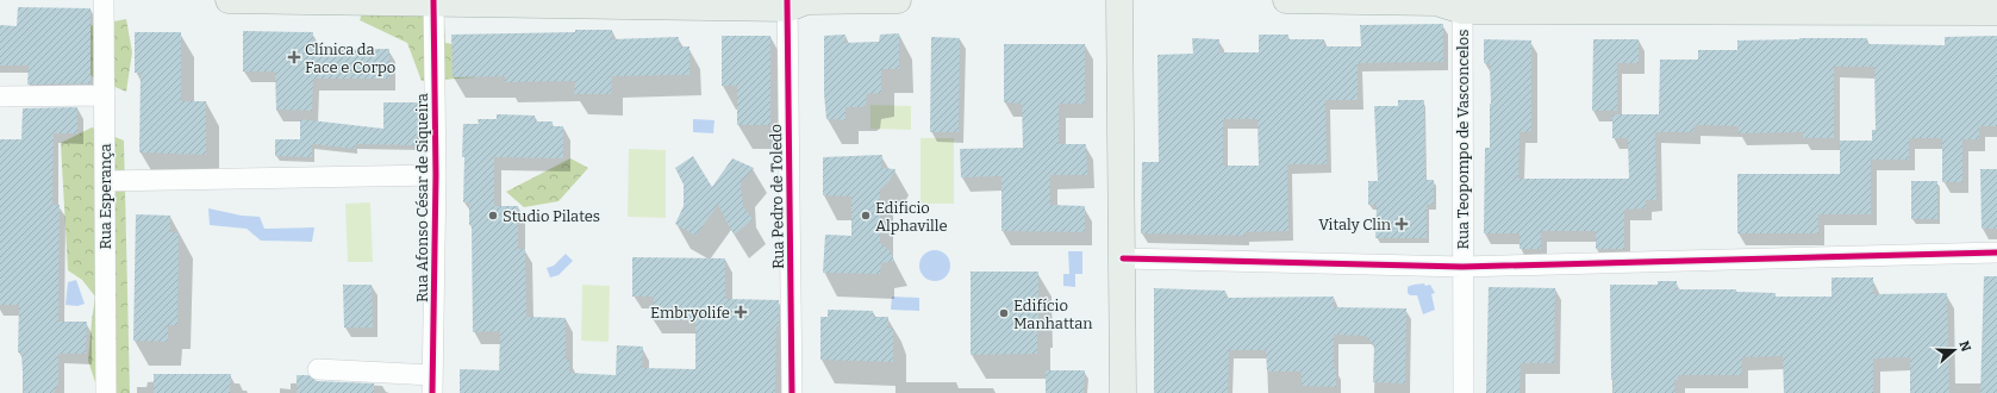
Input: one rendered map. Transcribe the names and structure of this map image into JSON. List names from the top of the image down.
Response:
{
  "streets": {
    "street": [
      "Rua Teopompo de Vasconcelos",
      "Rua Esperança",
      "Rua Pedro de Toledo",
      "Rua Afonso César de Siqueira"
    ]
  },
  "places": {
    "health": ["Clínica da Face e Corpo", "Vitaly Clin", "Embryolife"],
    "other": ["Studio Pilates", "Edificio Alphaville", "Edifício Manhattan"]
  },
  "north": "right"
}
